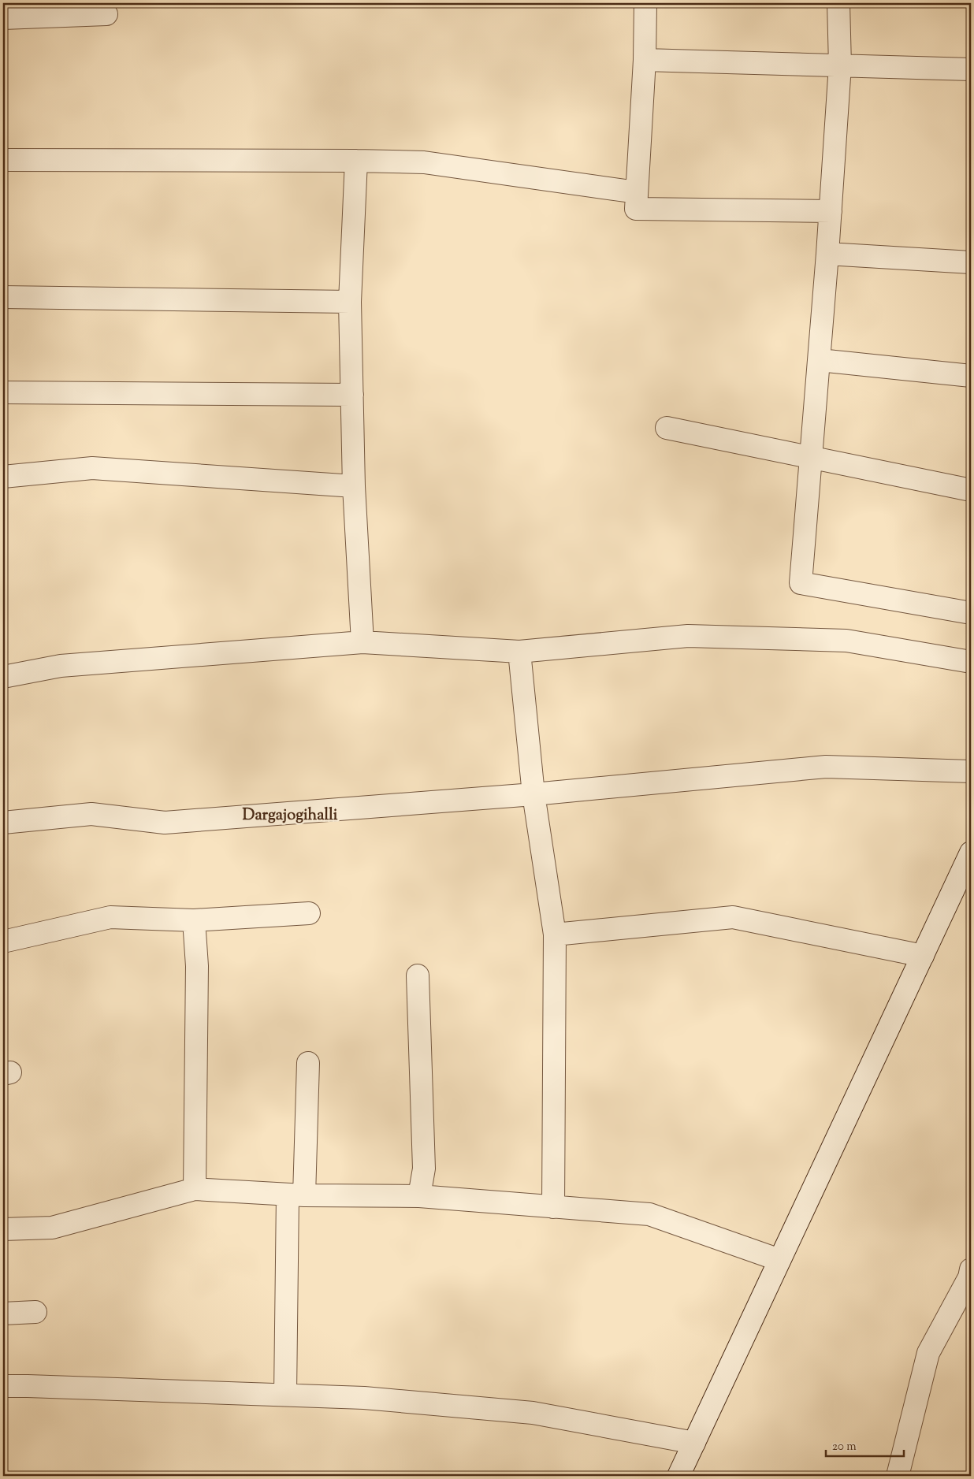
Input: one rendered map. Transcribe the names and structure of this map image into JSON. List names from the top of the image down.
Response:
{
  "districts": ["Dargajogihalli"],
  "scale_bar": "20 m"
}
